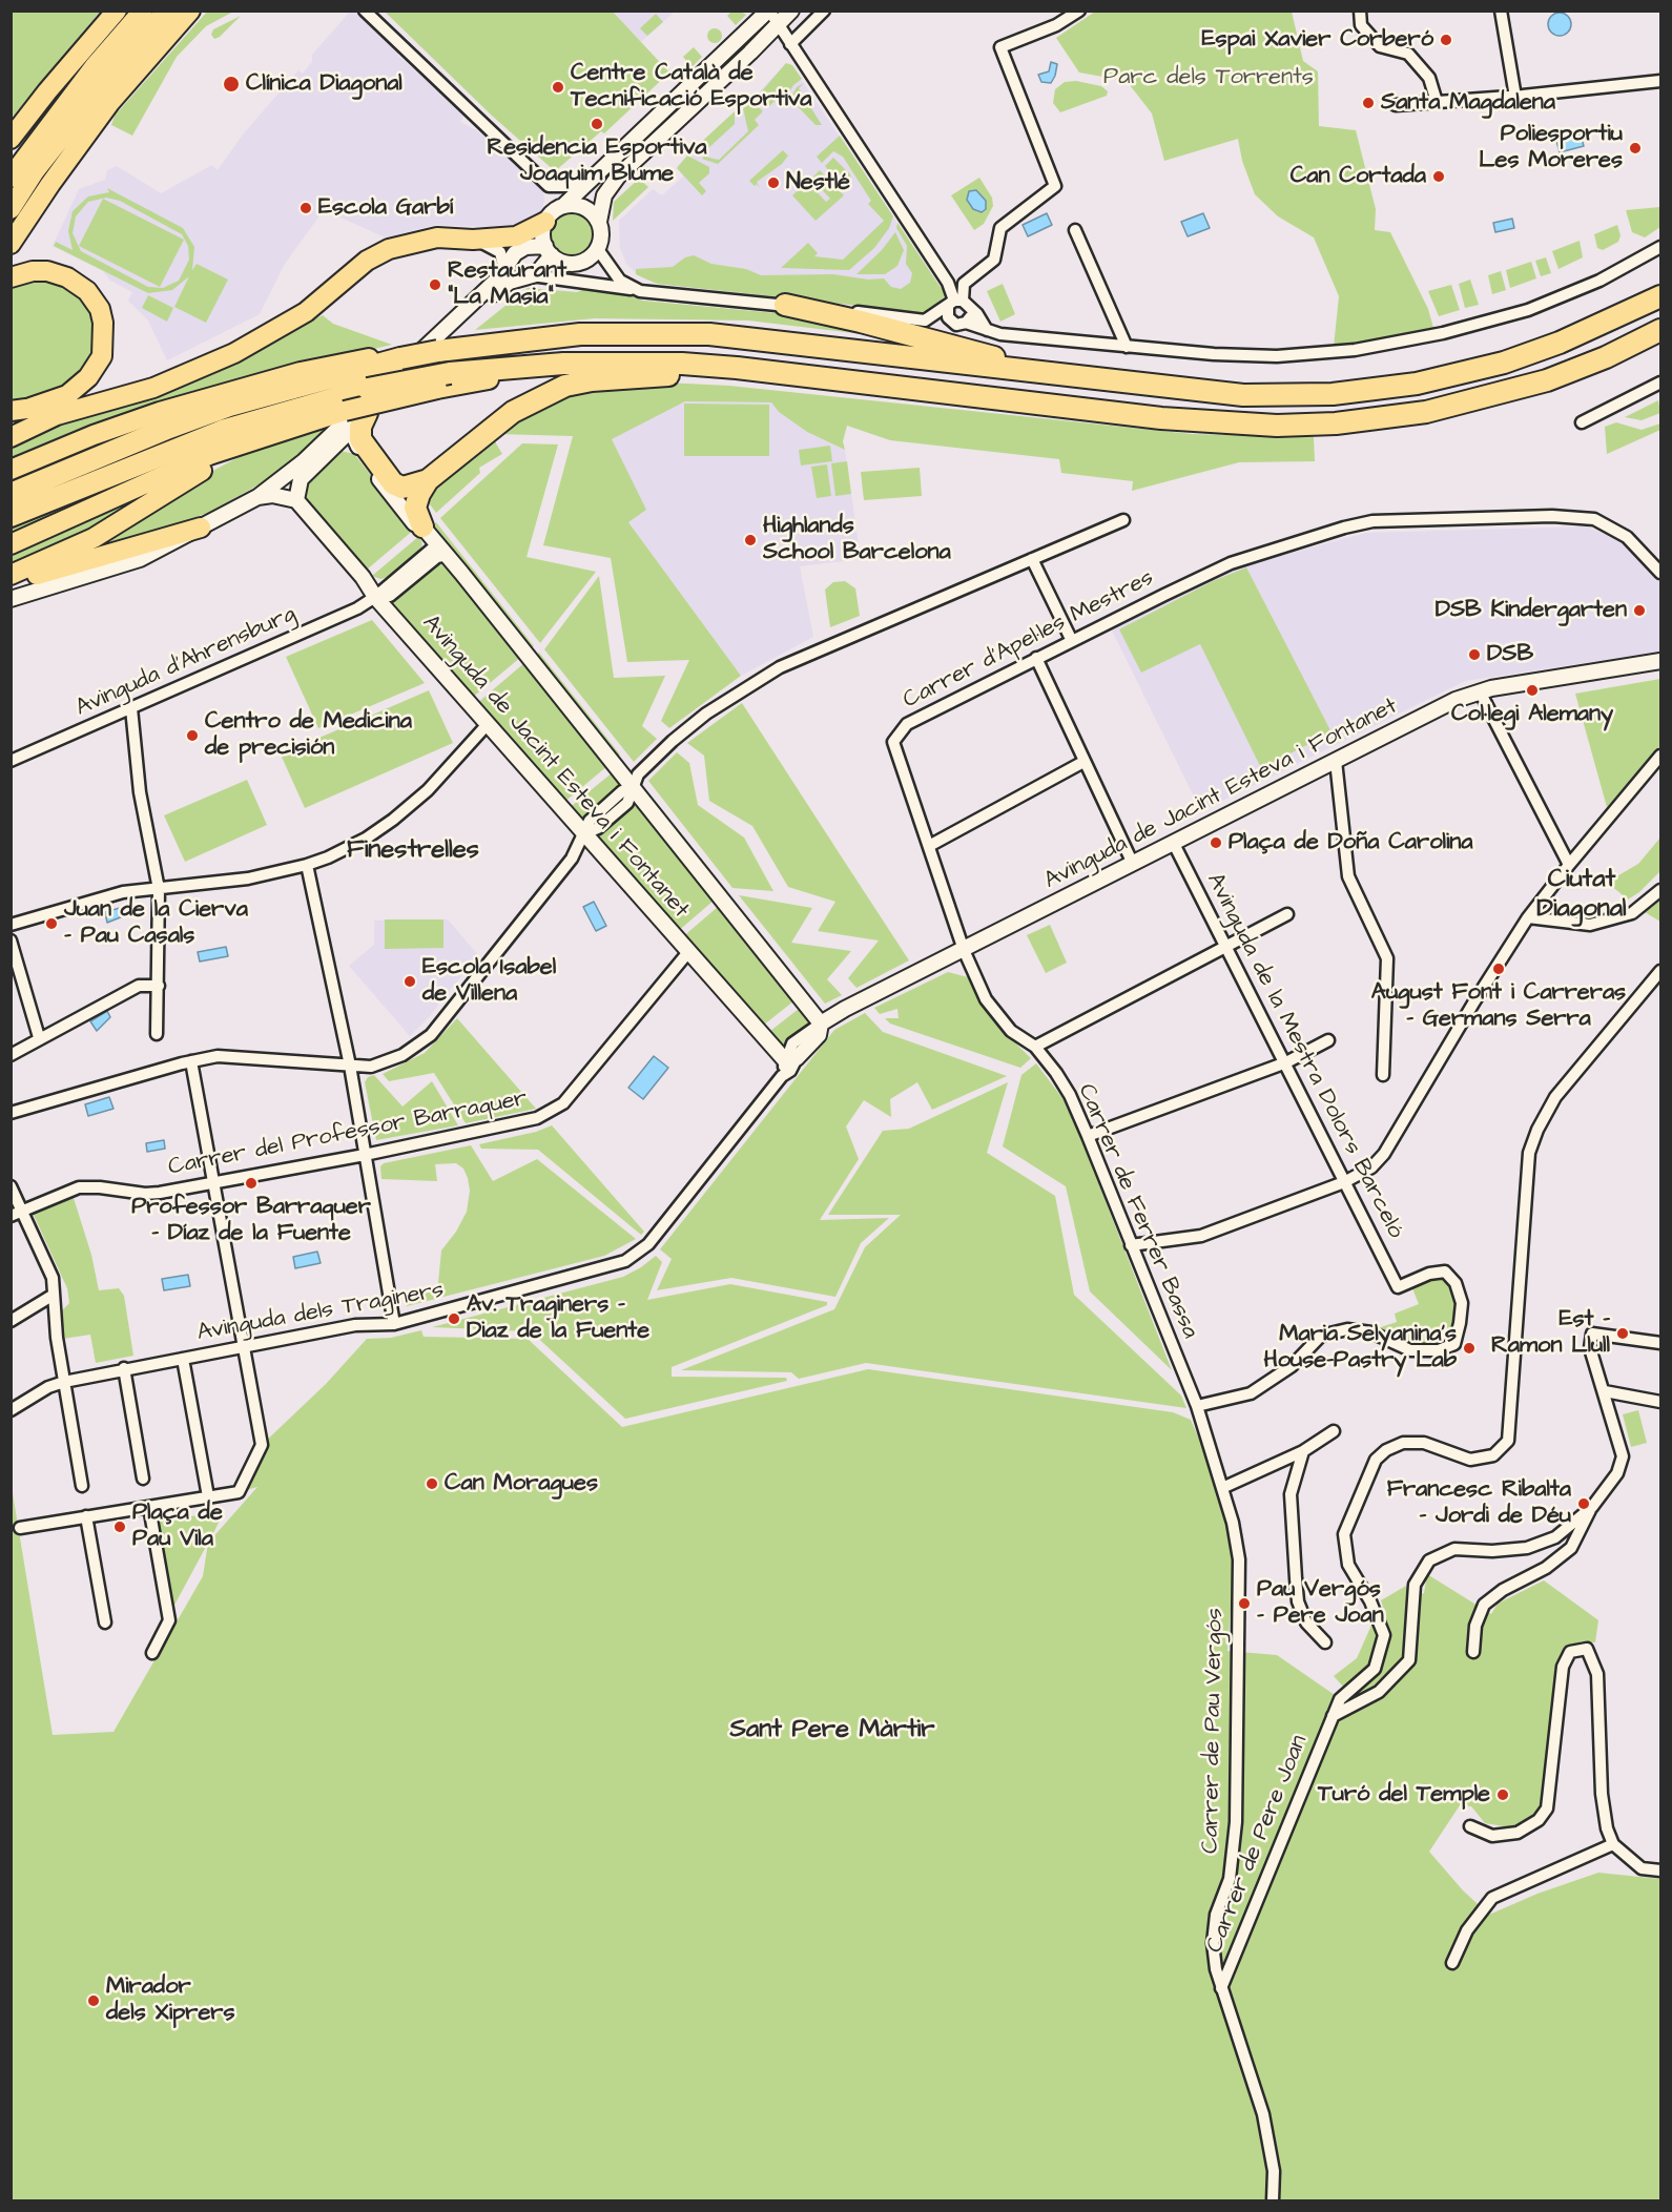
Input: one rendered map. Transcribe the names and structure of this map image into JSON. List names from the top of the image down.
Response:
{
  "streets": {
    "street": [
      "Carrer d'Apel·les Mestres",
      "Avinguda d'Ahrensburg",
      "Avinguda de Jacint Esteva i Fontanet",
      "Avinguda de la Mestra Dolors Barceló",
      "Carrer del Professor Barraquer",
      "Carrer de Ferrer Bassa",
      "Avinguda dels Traginers",
      "Carrer de Pau Vergós",
      "Carrer de Pere Joan"
    ]
  },
  "crossings": [
    ["Carrer d'Apel·les Mestres", "Avinguda de Jacint Esteva i Fontanet"],
    ["Carrer d'Apel·les Mestres", "Carrer de Ferrer Bassa"],
    ["Avinguda d'Ahrensburg", "Avinguda de Jacint Esteva i Fontanet"],
    ["Avinguda de Jacint Esteva i Fontanet", "Avinguda de la Mestra Dolors Barceló"],
    ["Avinguda de Jacint Esteva i Fontanet", "Carrer del Professor Barraquer"],
    ["Avinguda de Jacint Esteva i Fontanet", "Carrer de Ferrer Bassa"],
    ["Avinguda de Jacint Esteva i Fontanet", "Avinguda dels Traginers"],
    ["Avinguda de la Mestra Dolors Barceló", "Carrer de Ferrer Bassa"],
    ["Avinguda de la Mestra Dolors Barceló", "Carrer de Pau Vergós"],
    ["Carrer de Ferrer Bassa", "Carrer de Pau Vergós"],
    ["Carrer de Pau Vergós", "Carrer de Pere Joan"]
  ],
  "districts": ["Finestrelles", "Ciutat Diagonal", "Sant Pere Màrtir"],
  "parks": ["Parc dels Torrents"],
  "places": [
    "Espai Xavier Corberó",
    "Clínica Diagonal",
    "Centre Català de Tecnificació Esportiva",
    "Santa Magdalena",
    "Residencia Esportiva Joaquim Blume",
    "Poliesportiu Les Moreres",
    "Can Cortada",
    "Nestlé",
    "Escola Garbí",
    "Restaurant \"La Masia\"",
    "Highlands School Barcelona",
    "DSB Kindergarten",
    "DSB",
    "Col·legi Alemany",
    "Centro de Medicina de precisión",
    "Plaça de Doña Carolina",
    "Juan de la Cierva - Pau Casals",
    "August Font i Carreras - Germans Serra",
    "Escola Isabel de Villena",
    "Professor Barraquer - Díaz de la Fuente",
    "Av. Traginers - Diaz de la Fuente",
    "Est - Ramon Llull",
    "Maria Selyanina's House-Pastry Lab",
    "Can Moragues",
    "Francesc Ribalta - Jordi de Déu",
    "Plaça de Pau Vila",
    "Pau Vergós - Pere Joan",
    "Turó del Temple",
    "Mirador dels Xiprers"
  ]
}
